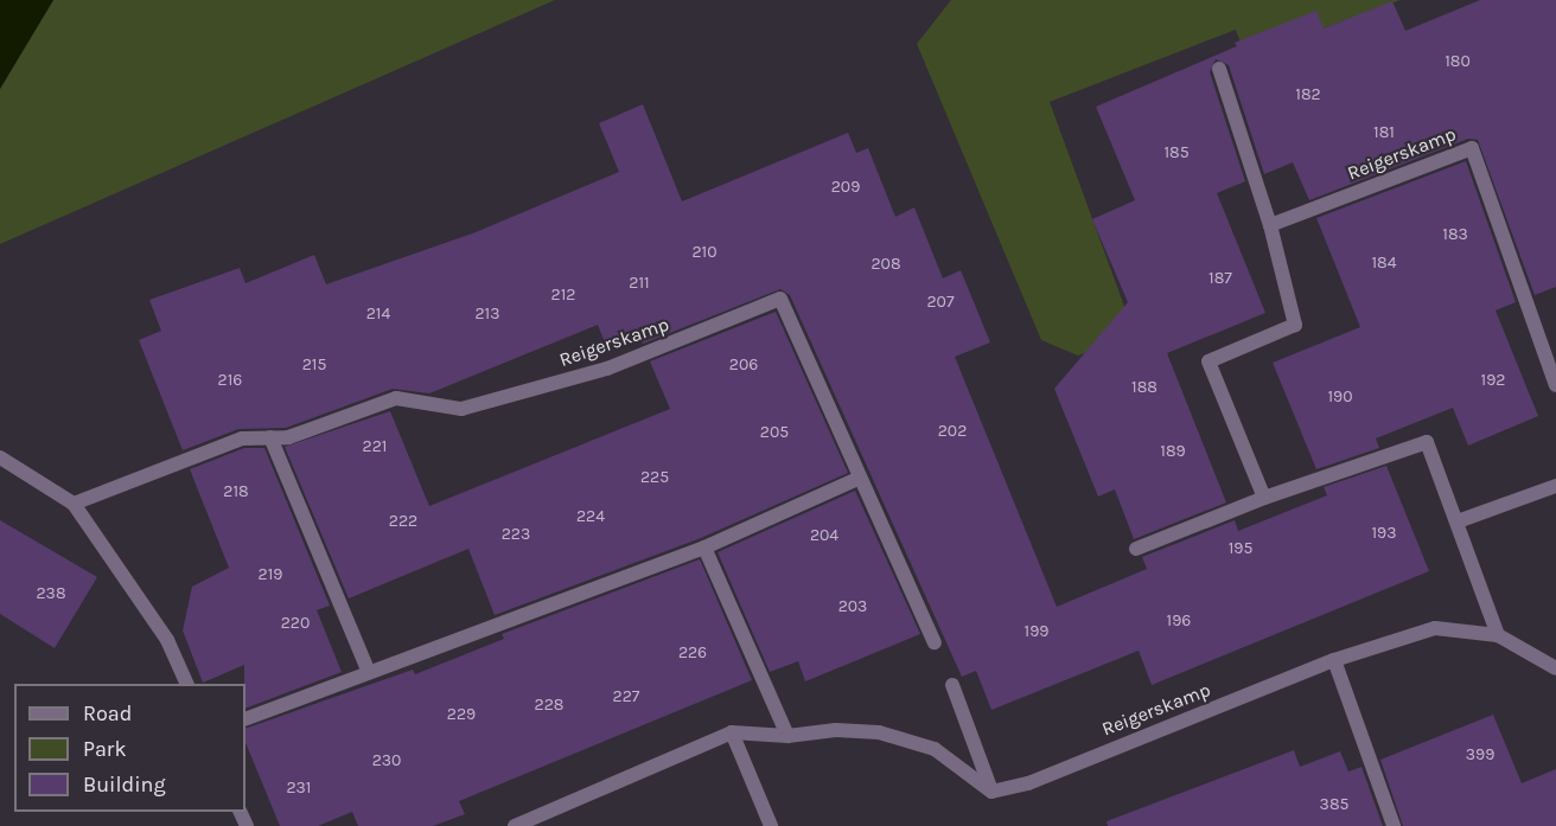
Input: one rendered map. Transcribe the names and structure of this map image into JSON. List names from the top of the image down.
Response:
{
  "streets": {
    "street": ["Reigerskamp"]
  },
  "house_numbers": [
    "180",
    "182",
    "181",
    "185",
    "209",
    "183",
    "210",
    "184",
    "208",
    "187",
    "211",
    "212",
    "207",
    "214",
    "213",
    "215",
    "206",
    "216",
    "192",
    "188",
    "190",
    "202",
    "205",
    "221",
    "189",
    "225",
    "218",
    "224",
    "222",
    "193",
    "223",
    "204",
    "195",
    "219",
    "238",
    "203",
    "196",
    "220",
    "199",
    "226",
    "227",
    "228",
    "229",
    "399",
    "230",
    "231",
    "385"
  ],
  "legend": ["Road", "Park", "Building"]
}
